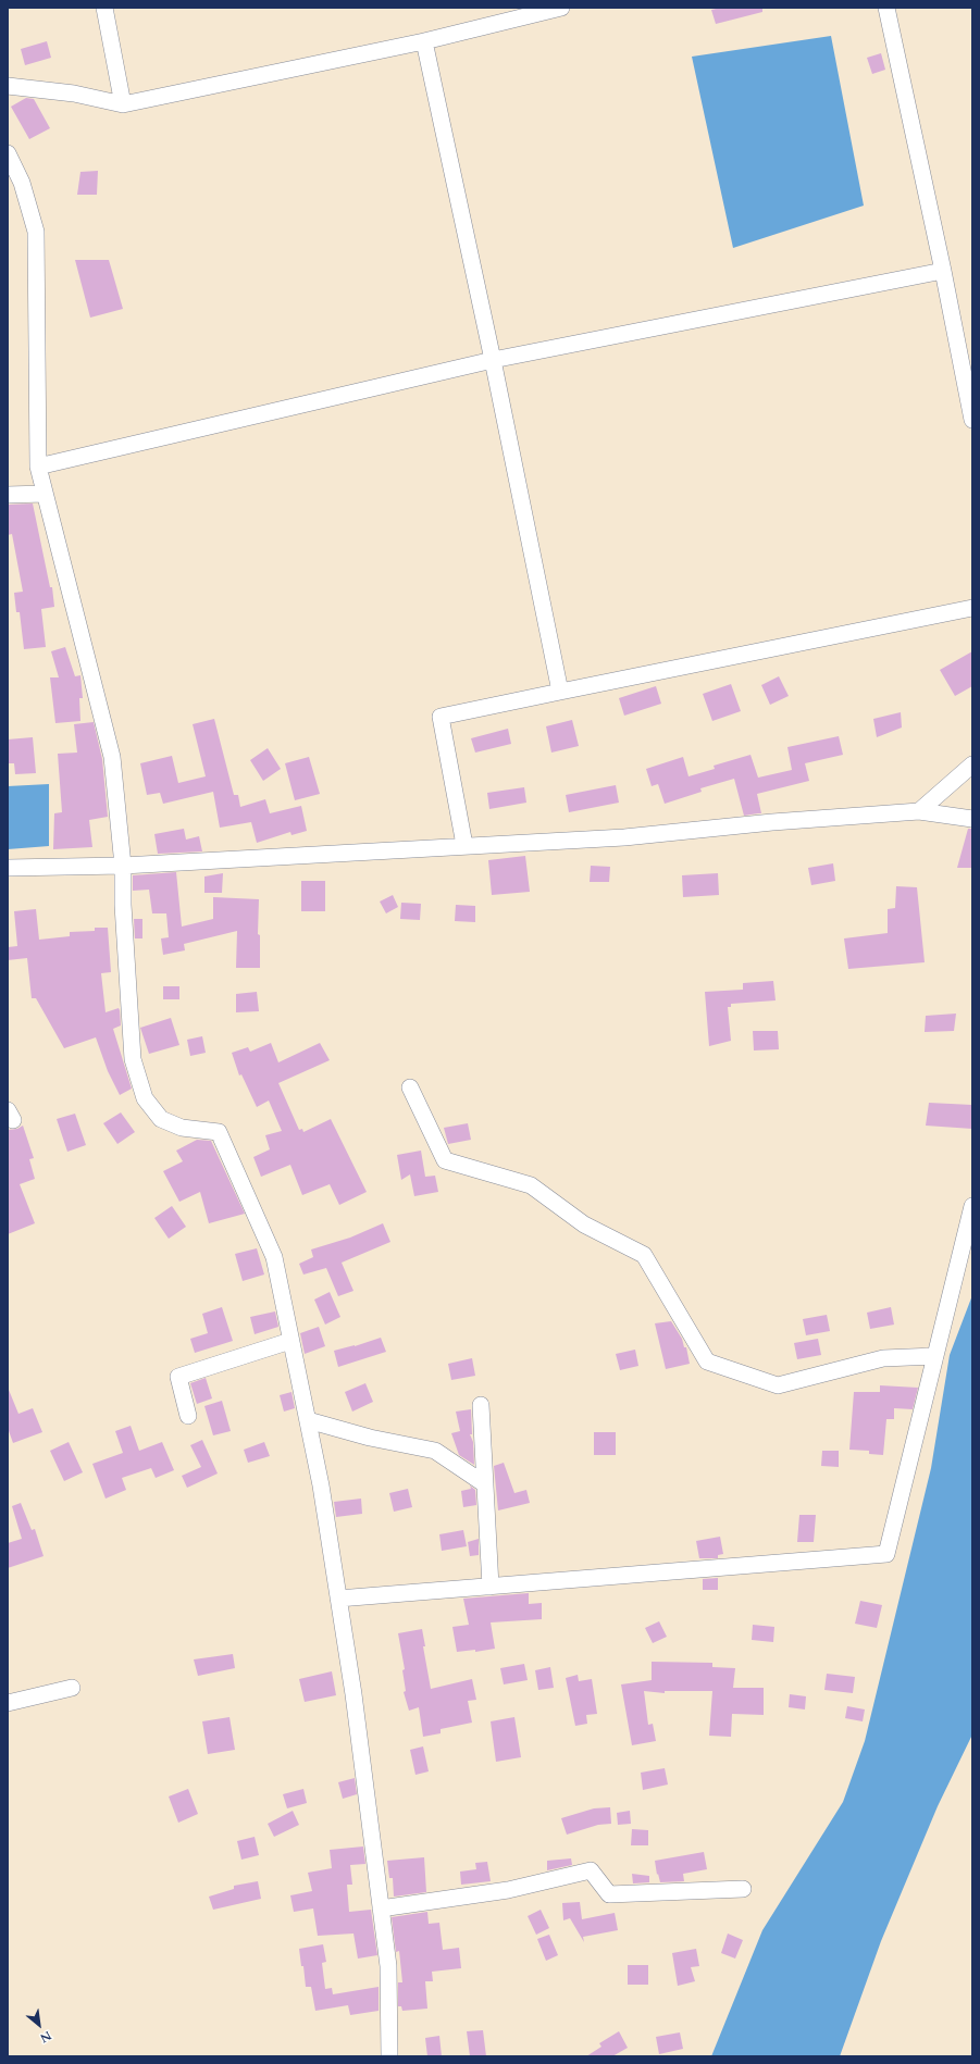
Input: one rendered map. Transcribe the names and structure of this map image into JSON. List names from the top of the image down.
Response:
{
  "north": "bottom right"
}
